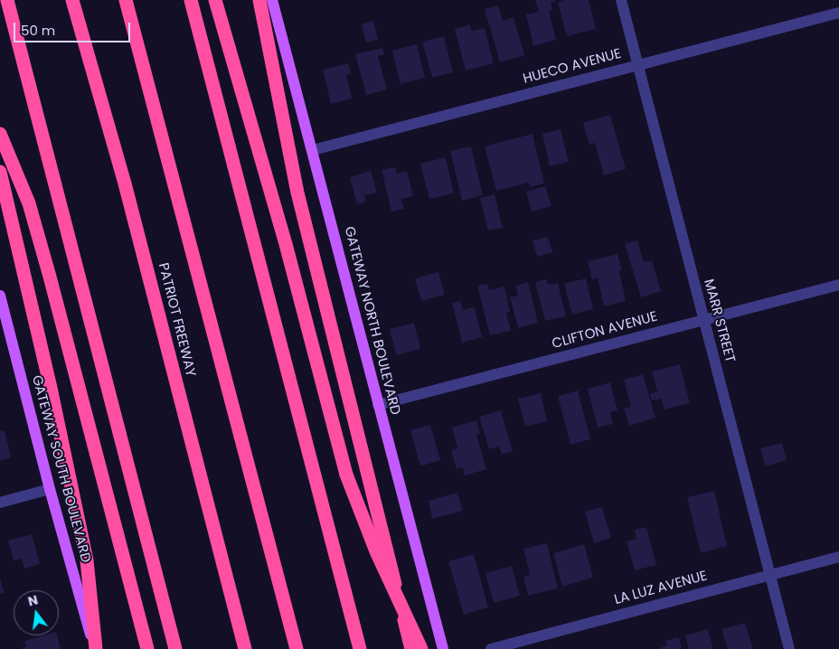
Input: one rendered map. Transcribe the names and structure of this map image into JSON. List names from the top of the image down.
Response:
{
  "streets": {
    "highway": ["PATRIOT FREEWAY"],
    "main road": ["GATEWAY NORTH BOULEVARD", "GATEWAY SOUTH BOULEVARD"],
    "street": [
      "HUECO AVENUE",
      "MARR STREET",
      "CLIFTON AVENUE",
      "LA LUZ AVENUE"
    ]
  },
  "crossings": [
    ["HUECO AVENUE", "GATEWAY NORTH BOULEVARD"],
    ["HUECO AVENUE", "MARR STREET"],
    ["GATEWAY NORTH BOULEVARD", "CLIFTON AVENUE"],
    ["MARR STREET", "CLIFTON AVENUE"],
    ["MARR STREET", "LA LUZ AVENUE"]
  ],
  "scale_bar": "50 m",
  "north": "top"
}
